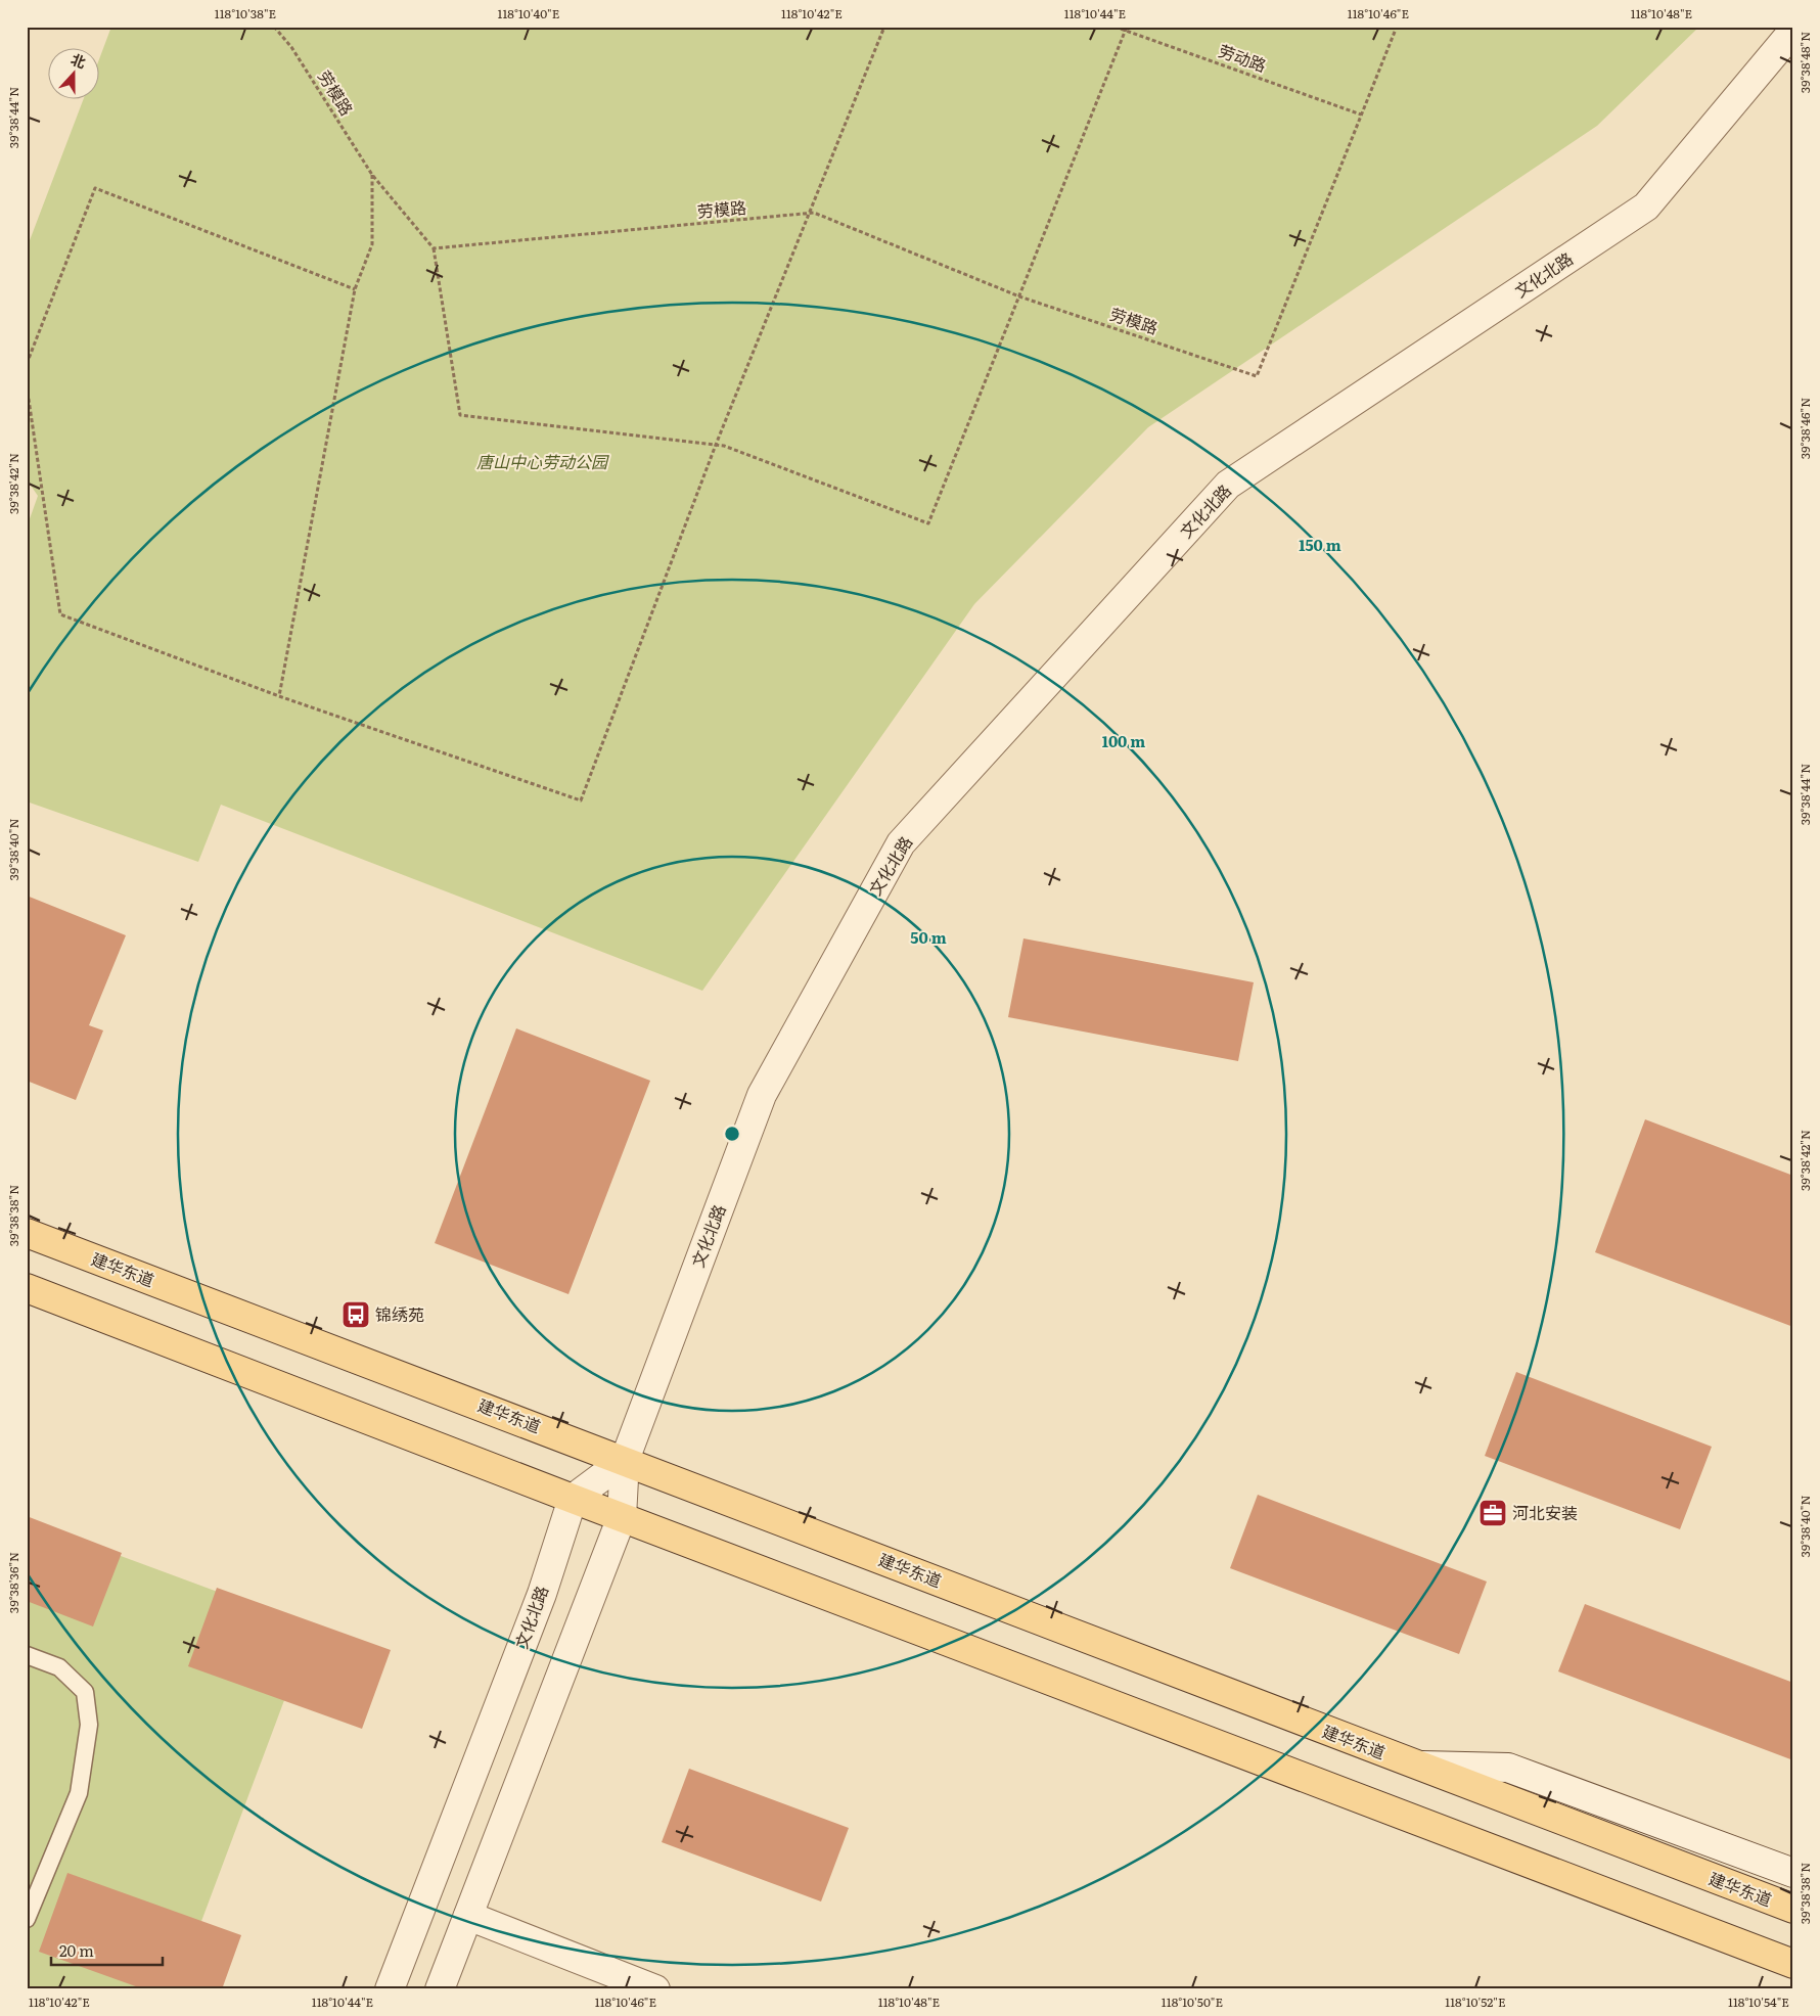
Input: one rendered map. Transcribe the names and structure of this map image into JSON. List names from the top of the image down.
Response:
{
  "streets": {
    "main road": ["建华东道"],
    "street": ["文化北路"],
    "path": ["劳动路", "劳模路"]
  },
  "crossings": [
    ["劳动路", "劳模路"],
    ["文化北路", "建华东道"]
  ],
  "parks": ["唐山中心劳动公园"],
  "places": {
    "bus stop": ["锦绣苑"],
    "office": ["河北安装"]
  },
  "scale_bar": "20 m",
  "north": "top",
  "coordinates": [
    "118°10'38\"E",
    "118°10'40\"E",
    "118°10'42\"E",
    "118°10'44\"E",
    "118°10'46\"E",
    "118°10'48\"E",
    "39°38'48\"N",
    "39°38'44\"N",
    "39°38'46\"N",
    "39°38'42\"N",
    "39°38'40\"N",
    "39°38'38\"N",
    "39°38'36\"N",
    "118°10'50\"E",
    "118°10'52\"E",
    "118°10'54\"E"
  ],
  "rings": ["150 m", "100 m", "50 m"]
}
